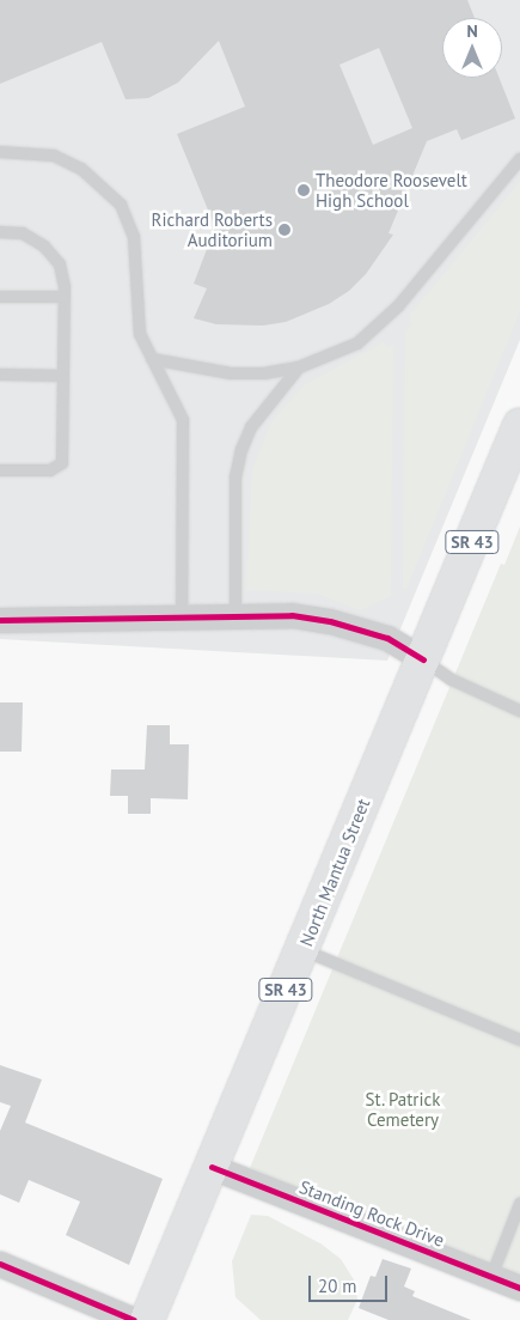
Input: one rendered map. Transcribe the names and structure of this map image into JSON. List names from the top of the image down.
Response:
{
  "streets": {
    "main road": ["SR 43", "North Mantua Street"],
    "street": ["Standing Rock Drive"]
  },
  "crossings": [
    ["North Mantua Street", "Standing Rock Drive"]
  ],
  "parks": ["St. Patrick Cemetery"],
  "places": ["Theodore Roosevelt High School", "Richard Roberts Auditorium"],
  "scale_bar": "20 m",
  "north": "top"
}
